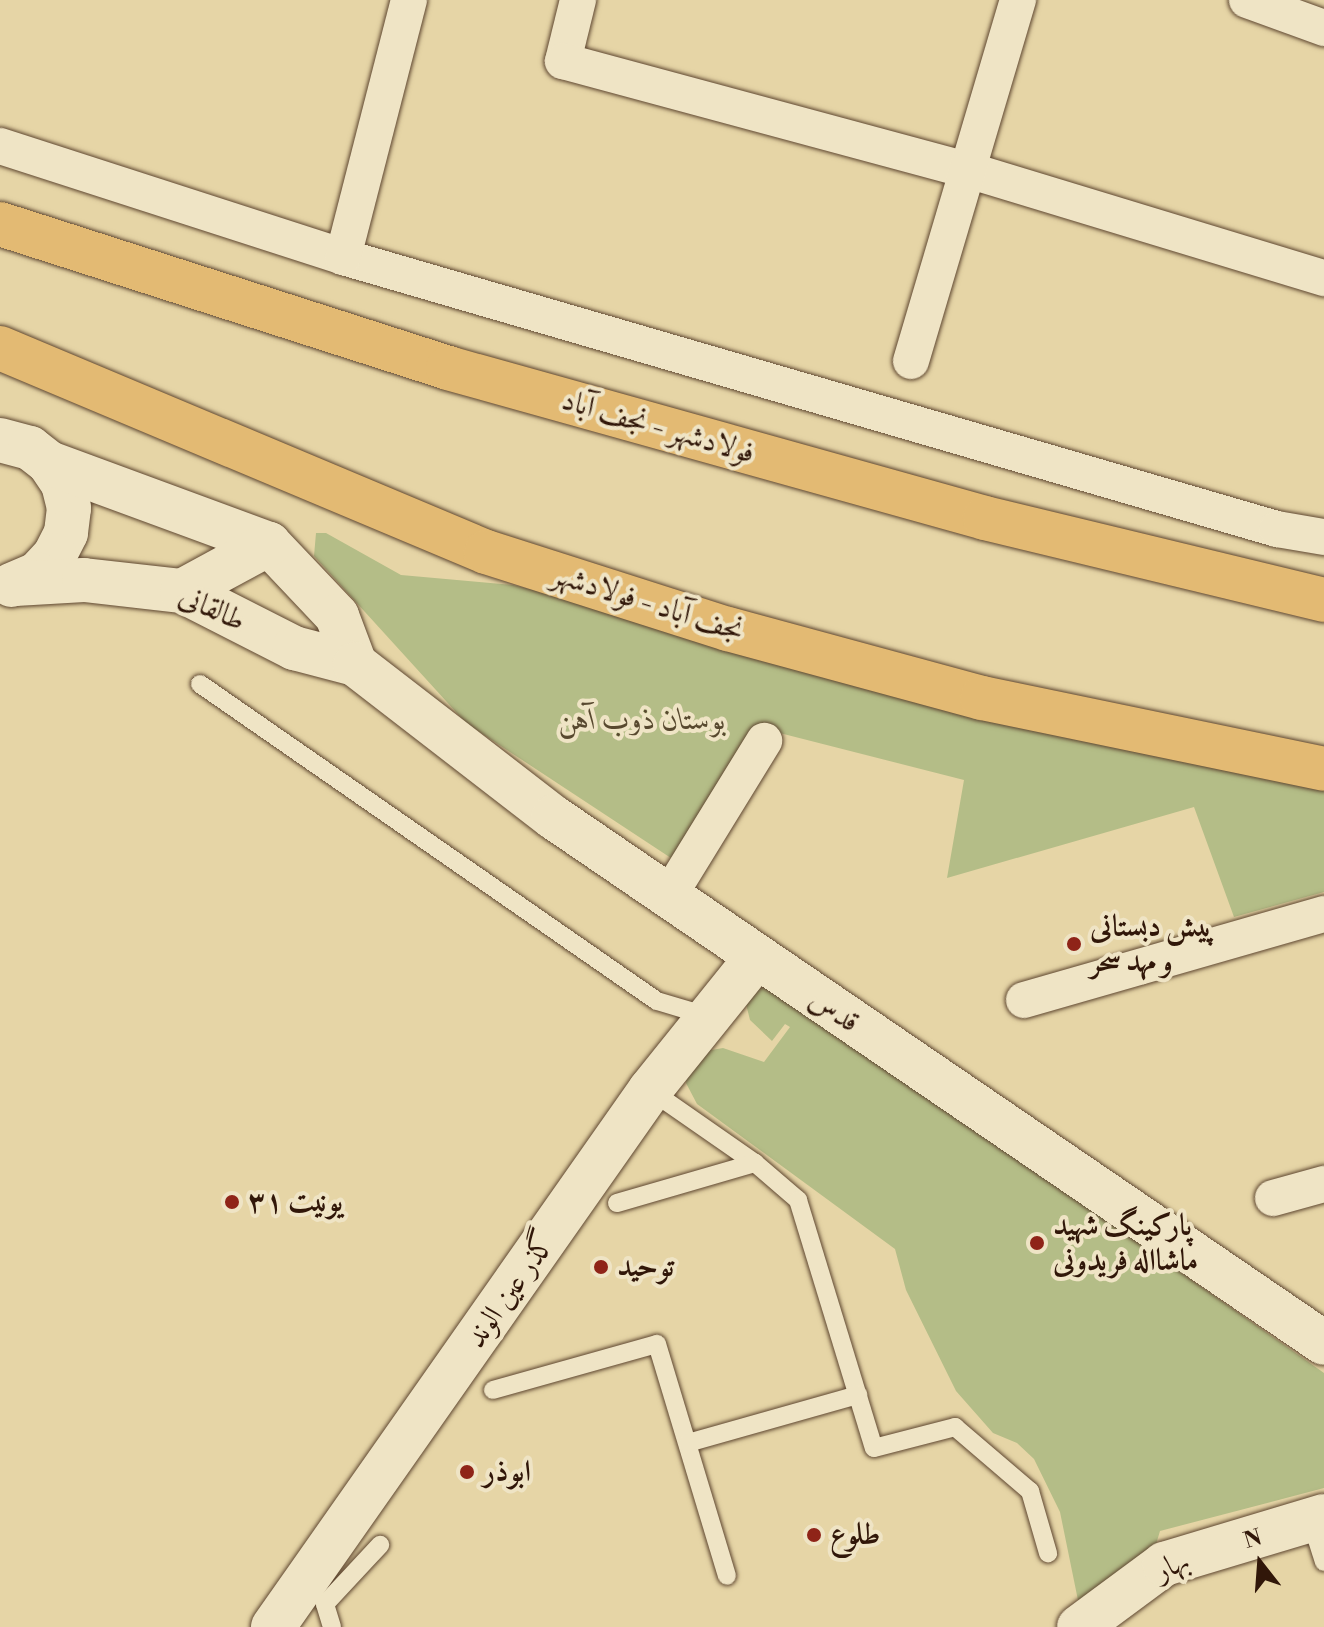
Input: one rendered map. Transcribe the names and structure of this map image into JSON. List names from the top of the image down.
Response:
{
  "streets": {
    "highway": ["فولادشهر - نجف آباد", "نجف آباد - فولادشهر"],
    "main road": [
      "طالقانی",
      "قدس",
      "گذر عین الوند",
      "بهار"
    ]
  },
  "crossings": [
    ["طالقانی", "قدس"],
    ["قدس", "گذر عین الوند"]
  ],
  "parks": ["بوستان ذوب آهن"],
  "places": [
    "پیش دبستانی و مهد سحر",
    "یونیت ۳۱",
    "پارکینگ شهید ماشااله فریدونی",
    "توحید",
    "ابوذر",
    "طلوع"
  ],
  "north": "top"
}
